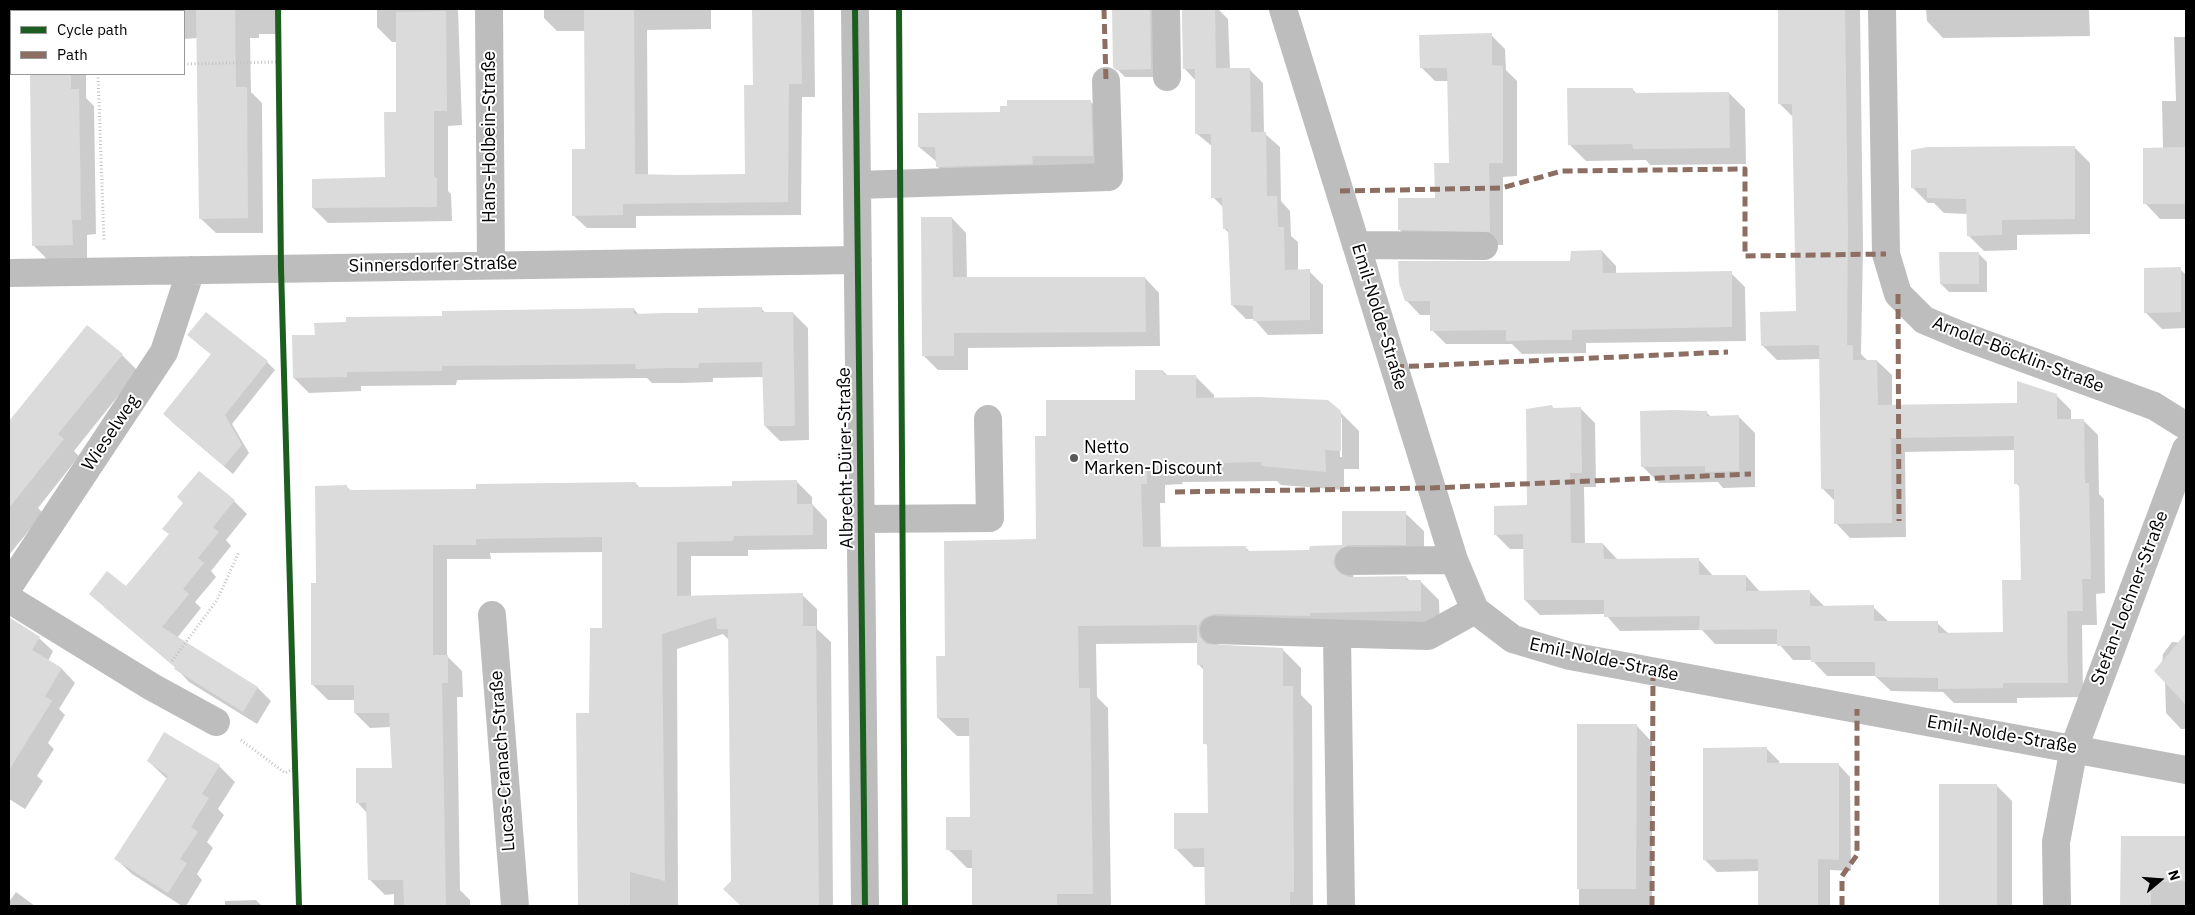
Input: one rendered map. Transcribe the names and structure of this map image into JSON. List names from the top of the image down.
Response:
{
  "streets": {
    "street": [
      "Hans-Holbein-Straße",
      "Sinnersdorfer Straße",
      "Emil-Nolde-Straße",
      "Arnold-Böcklin-Straße",
      "Wieselweg",
      "Albrecht-Dürer-Straße",
      "Stefan-Lochner-Straße",
      "Lucas-Cranach-Straße"
    ]
  },
  "crossings": [
    ["Hans-Holbein-Straße", "Sinnersdorfer Straße"],
    ["Sinnersdorfer Straße", "Wieselweg"],
    ["Sinnersdorfer Straße", "Albrecht-Dürer-Straße"],
    ["Emil-Nolde-Straße", "Stefan-Lochner-Straße"]
  ],
  "places": ["Netto Marken-Discount"],
  "legend": ["Cycle path", "Path"],
  "north": "right"
}
